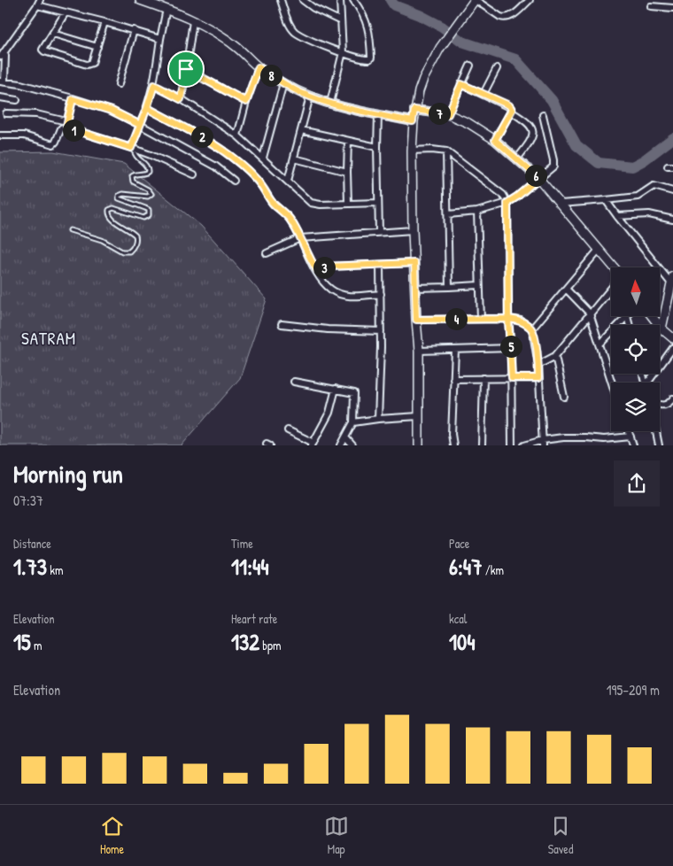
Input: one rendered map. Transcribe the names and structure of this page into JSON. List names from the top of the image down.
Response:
{
  "districts": ["SATRAM"],
  "north": "top",
  "page": {
    "pins": [
      "8",
      "7",
      "1",
      "2",
      "6",
      "3",
      "4",
      "5"
    ],
    "heading": ["Morning run", "07:37"],
    "stats": [
      ["Distance", "1.73 km"],
      ["Time", "11:44"],
      ["Pace", "6:47 /km"],
      ["Elevation", "15 m"],
      ["Heart rate", "132 bpm"],
      ["kcal", "104"]
    ],
    "chart": ["Elevation", "195–209 m"],
    "tabs": ["Home", "Map", "Saved"]
  }
}
